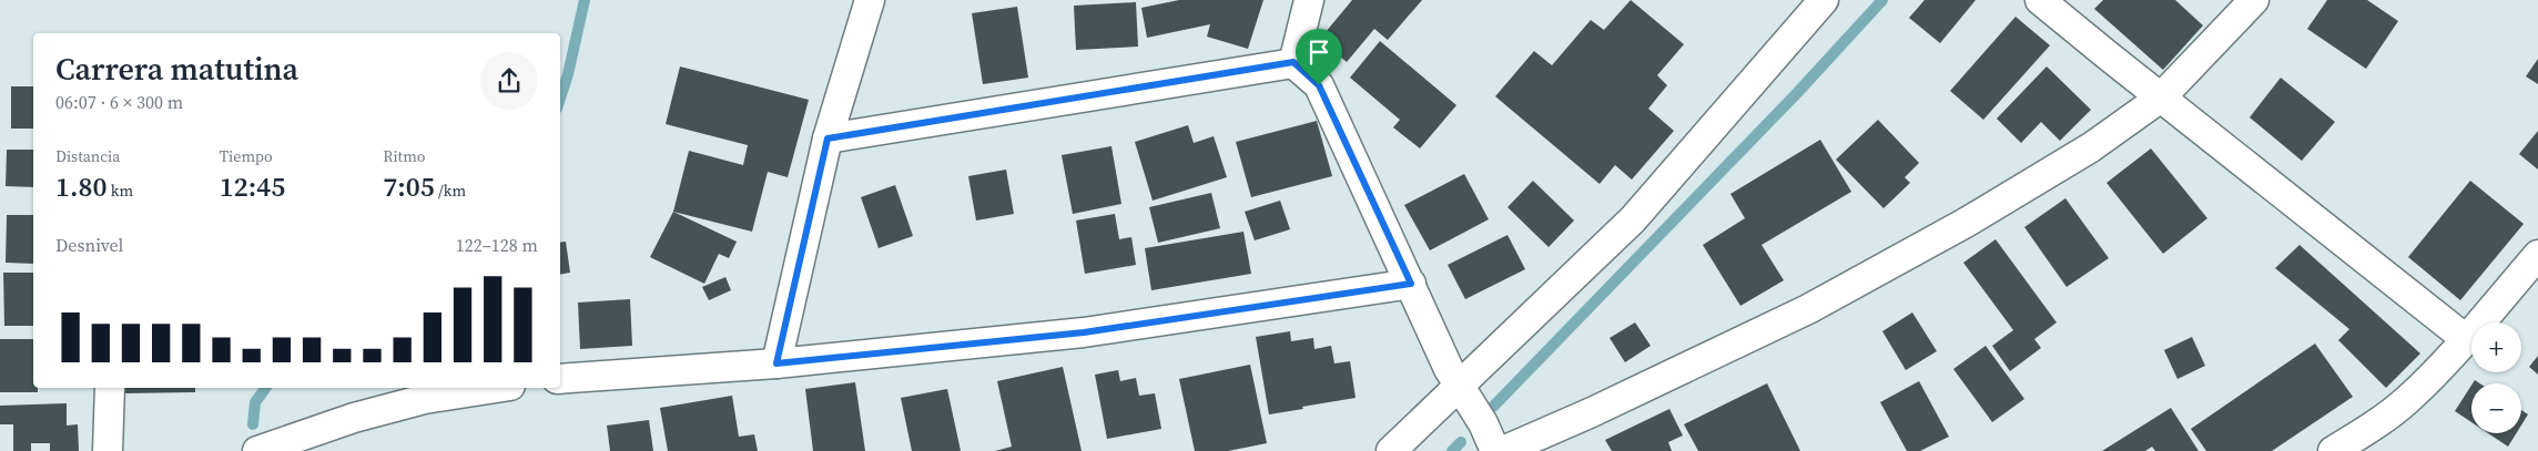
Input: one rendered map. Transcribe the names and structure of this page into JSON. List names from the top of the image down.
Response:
{
  "page": {
    "heading": ["Carrera matutina", "06:07 · 6 × 300 m"],
    "stats": [
      ["Distancia", "1.80 km"],
      ["Tiempo", "12:45"],
      ["Ritmo", "7:05 /km"]
    ],
    "chart": ["Desnivel", "122–128 m"],
    "map_buttons": ["+", "−"]
  }
}
